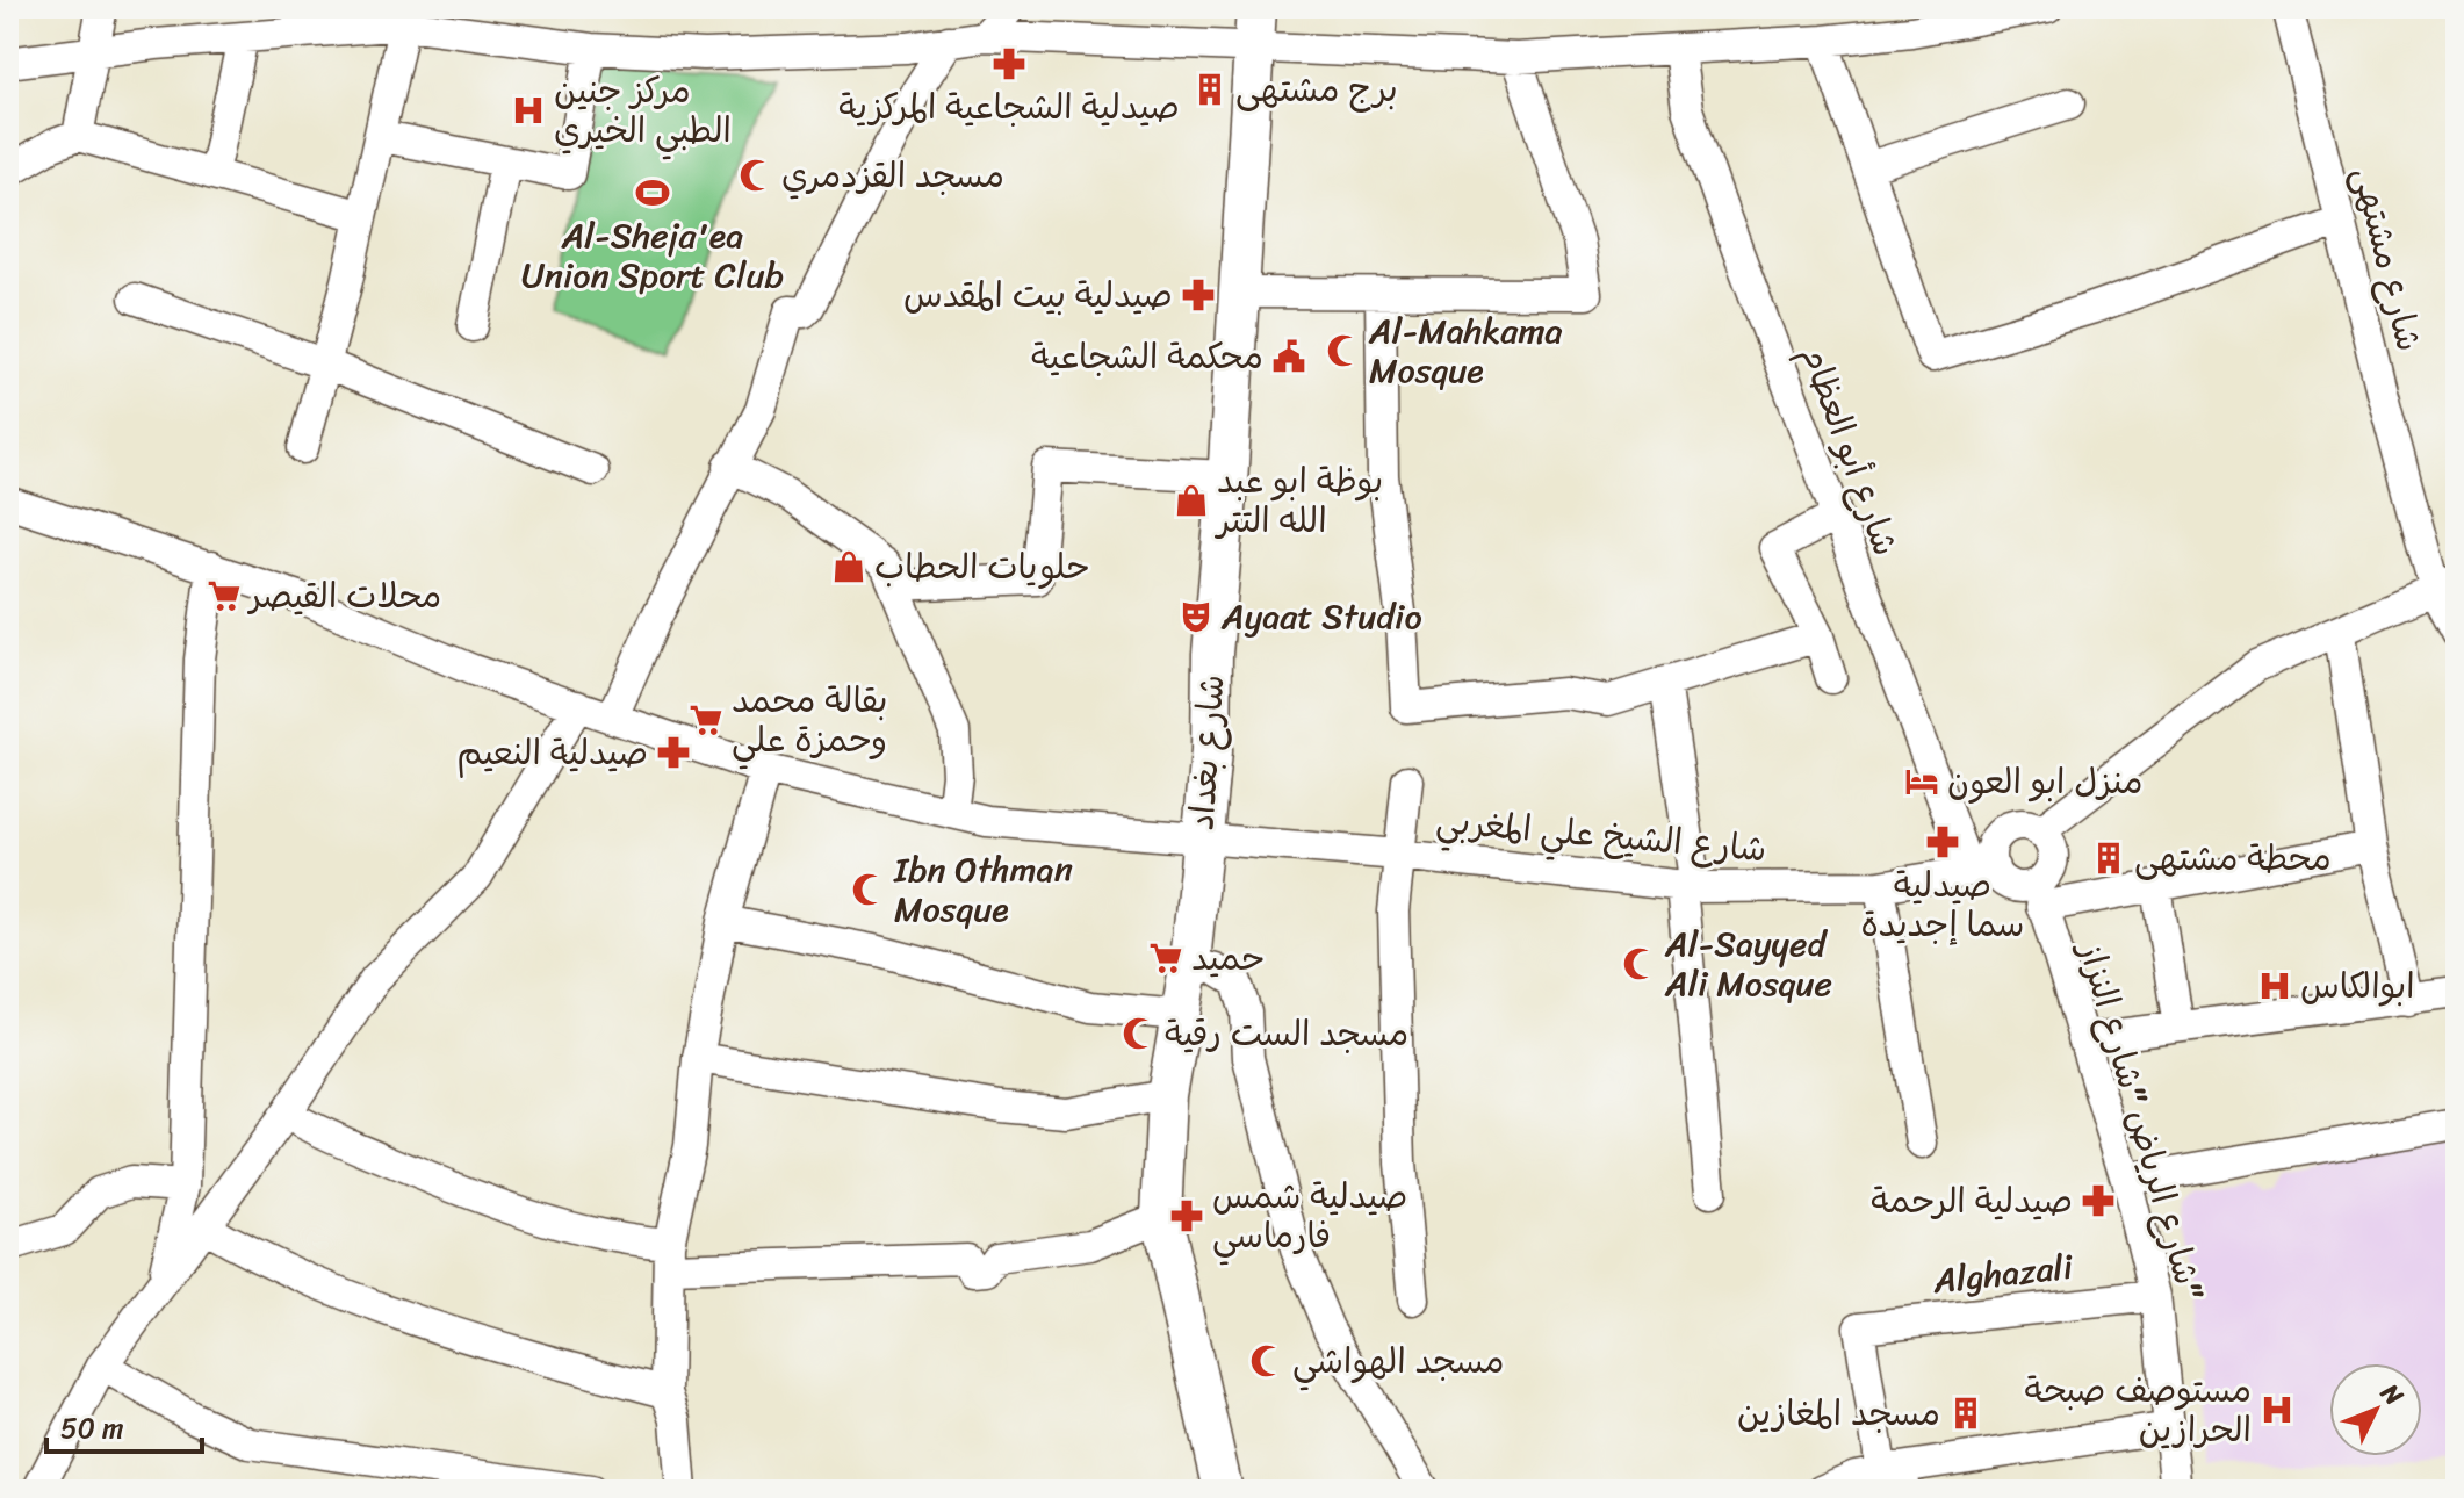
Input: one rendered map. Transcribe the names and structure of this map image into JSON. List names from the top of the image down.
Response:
{
  "streets": {
    "main road": ["شارع بغداد"],
    "street": [
      "شارع مشتهى",
      "شارع أبو العظام",
      "شارع الشيخ علي المغربي",
      "شارع الرياض \"شارع النزاز\"",
      "Alghazali"
    ]
  },
  "crossings": [
    ["شارع أبو العظام", "شارع الشيخ علي المغربي"],
    ["شارع بغداد", "شارع الشيخ علي المغربي"],
    ["شارع الرياض \"شارع النزاز\"", "Alghazali"]
  ],
  "places": {
    "pharmacy": [
      "صيدلية الشجاعية المركزية",
      "صيدلية بيت المقدس",
      "صيدلية النعيم",
      "صيدلية سما إجديدة",
      "صيدلية الرحمة",
      "صيدلية شمس فارماسي"
    ],
    "building": ["برج مشتهى", "محطة مشتهى", "مسجد المغازين"],
    "hospital": ["مركز جنين الطبي الخيري", "ابوالكاس", "مستوصف صبحة الحرازين"],
    "mosque": [
      "مسجد القزدمري",
      "Al-Mahkama Mosque",
      "Ibn Othman Mosque",
      "Al-Sayyed Ali Mosque",
      "مسجد الست رقية",
      "مسجد الهواشي"
    ],
    "sports": ["Al-Sheja'ea Union Sport Club"],
    "public building": ["محكمة الشجاعية"],
    "shop": ["بوظة ابو عبد الله التتر", "حلويات الحطاب"],
    "supermarket": ["محلات القيصر", "بقالة محمد وحمزة علي", "حميد"],
    "theatre": ["Ayaat Studio"],
    "hotel": ["منزل ابو العون"]
  },
  "scale_bar": "50 m",
  "north": "top right"
}
